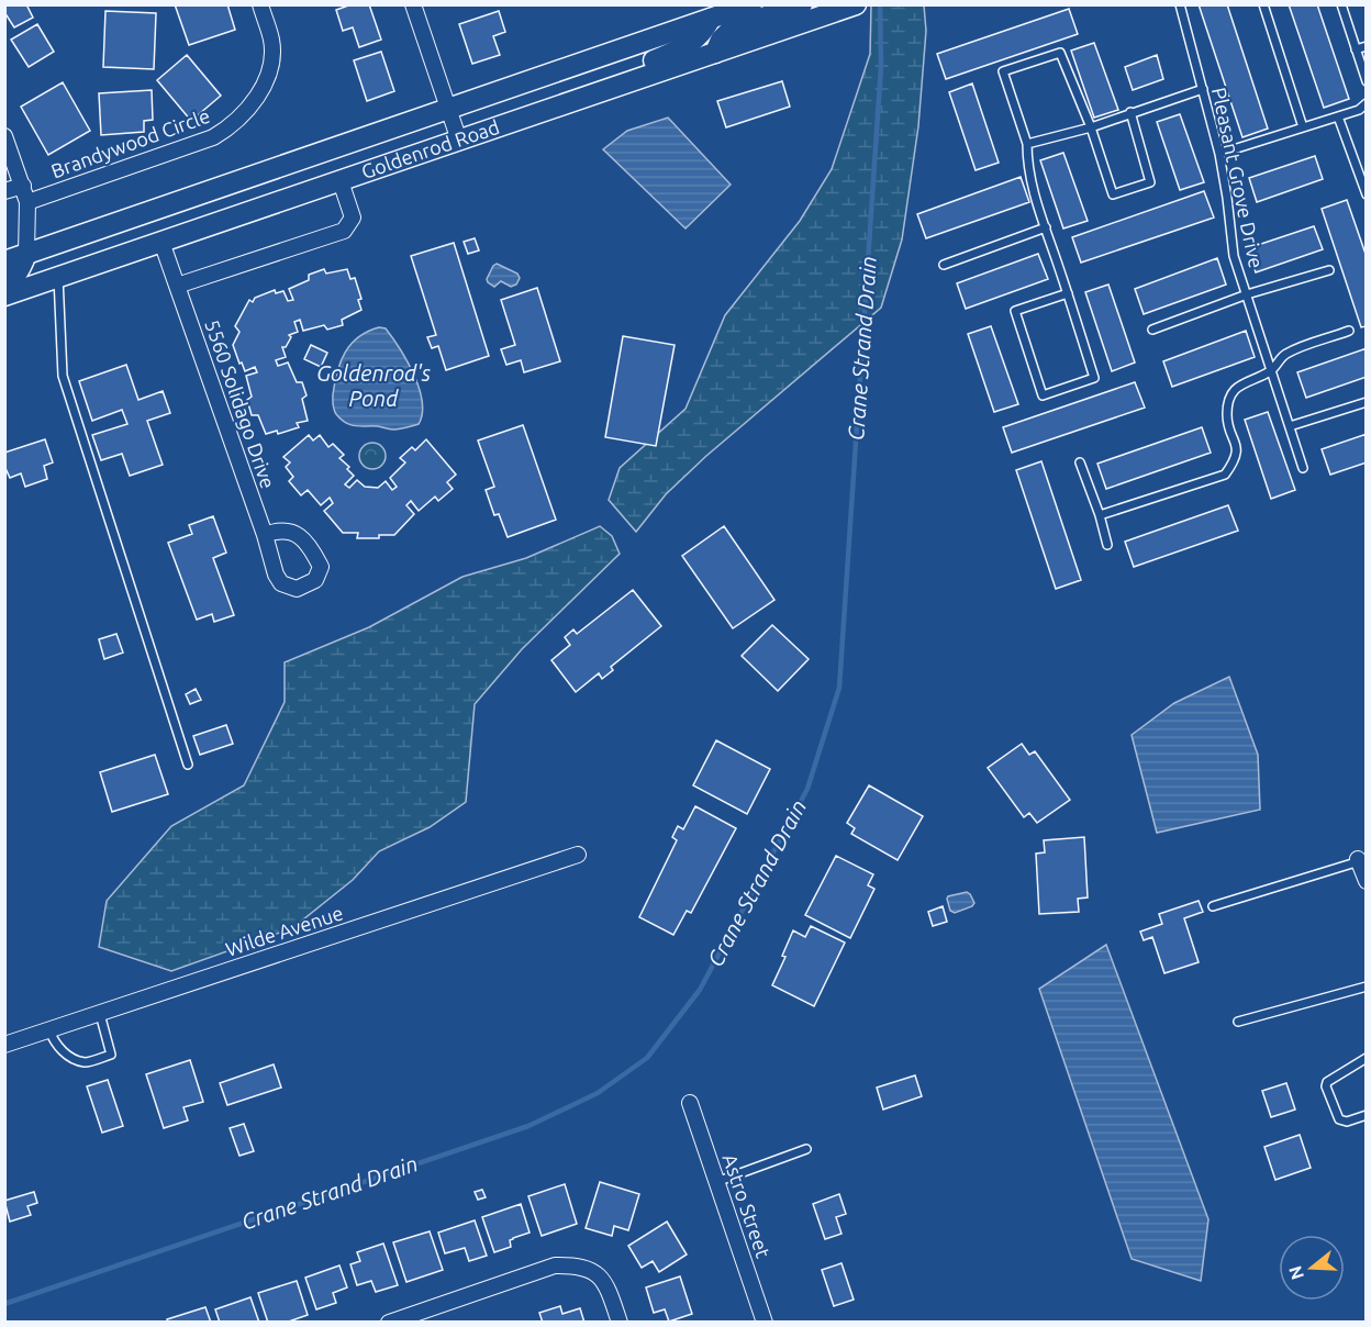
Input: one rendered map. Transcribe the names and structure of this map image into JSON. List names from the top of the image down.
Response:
{
  "streets": {
    "main road": ["Goldenrod Road"],
    "street": [
      "Brandywood Circle",
      "5560 Solidago Drive",
      "Wilde Avenue",
      "Astro Street"
    ],
    "lane": ["Pleasant Grove Drive"]
  },
  "crossings": [
    ["Goldenrod Road", "5560 Solidago Drive"]
  ],
  "water": ["Crane Strand Drain", "Goldenrod's Pond"],
  "north": "left"
}
